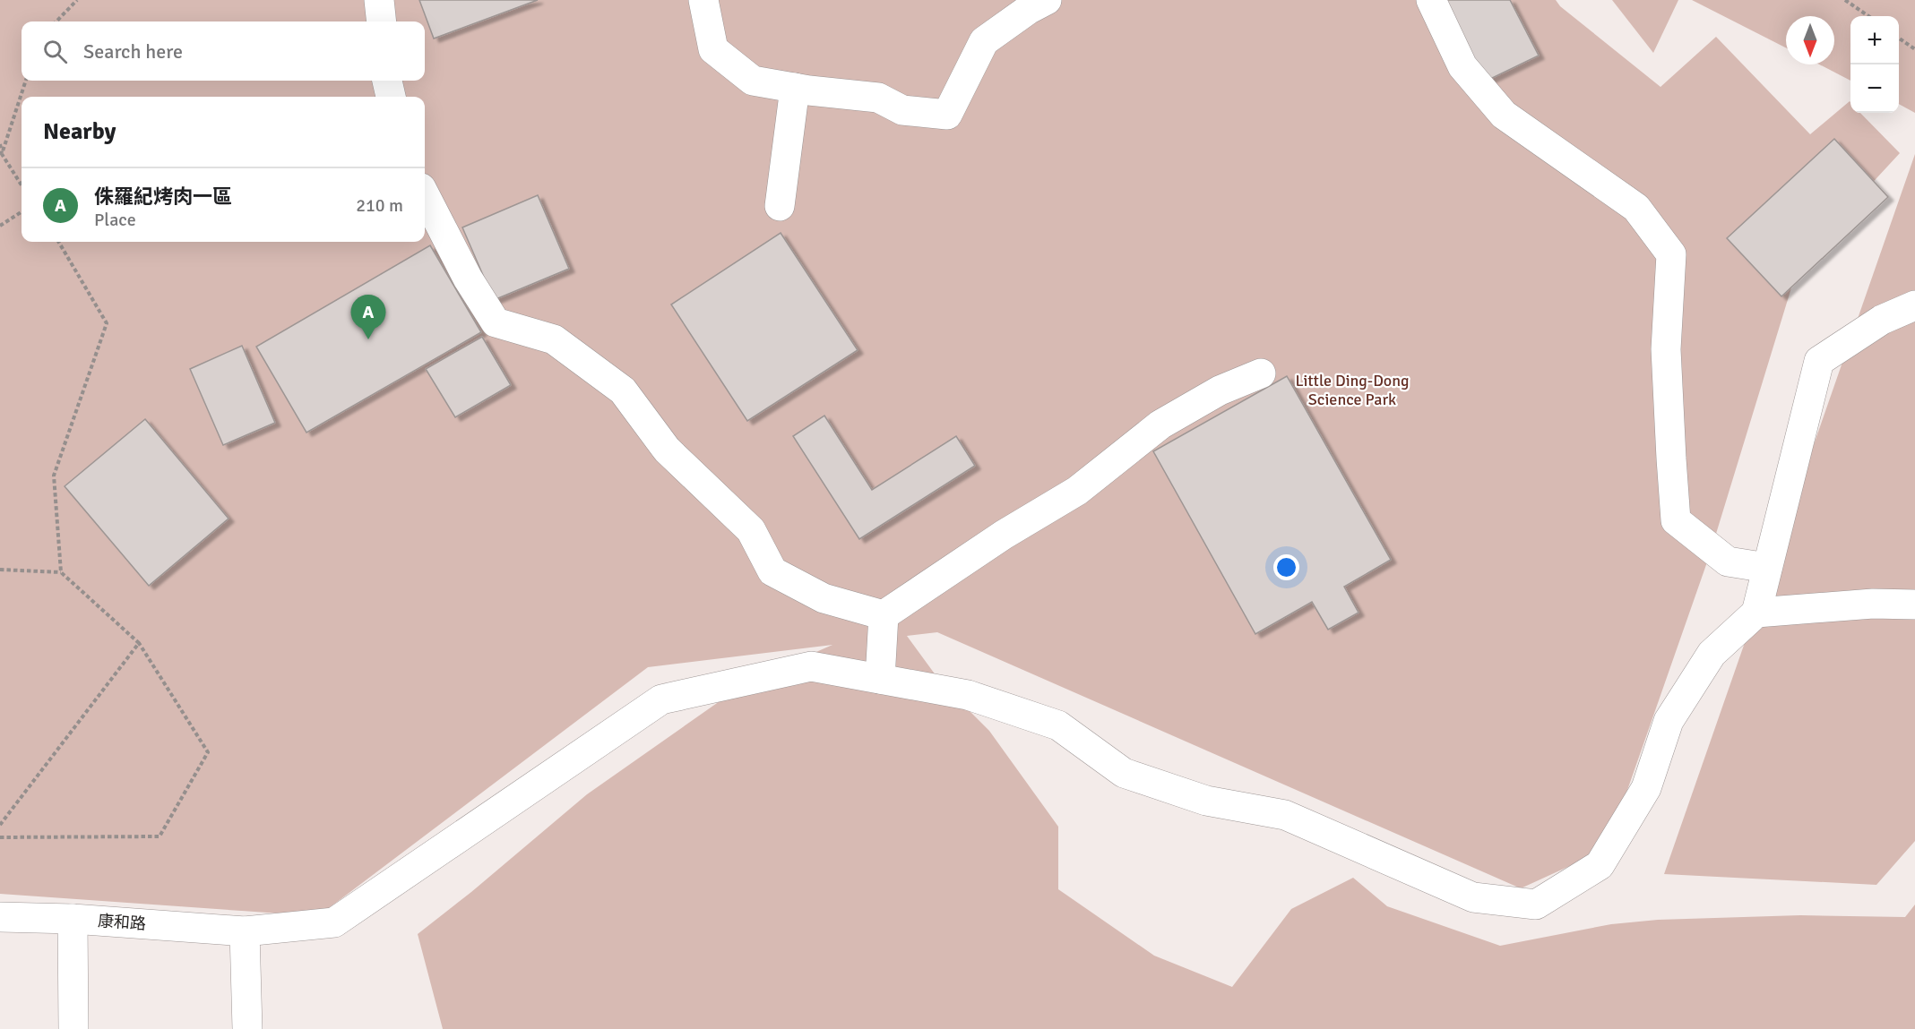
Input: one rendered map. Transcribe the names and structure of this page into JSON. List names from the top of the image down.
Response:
{
  "streets": {
    "street": ["康和路"]
  },
  "parks": ["Little Ding-Dong Science Park"],
  "north": "bottom",
  "page": {
    "map_buttons": ["+", "−"],
    "search": "Search here",
    "heading": "Nearby",
    "list": [
      {
        "mark": "A",
        "name": "侏羅紀烤肉一區",
        "note": "Place",
        "value": "210 m"
      }
    ],
    "pins": "A"
  }
}
